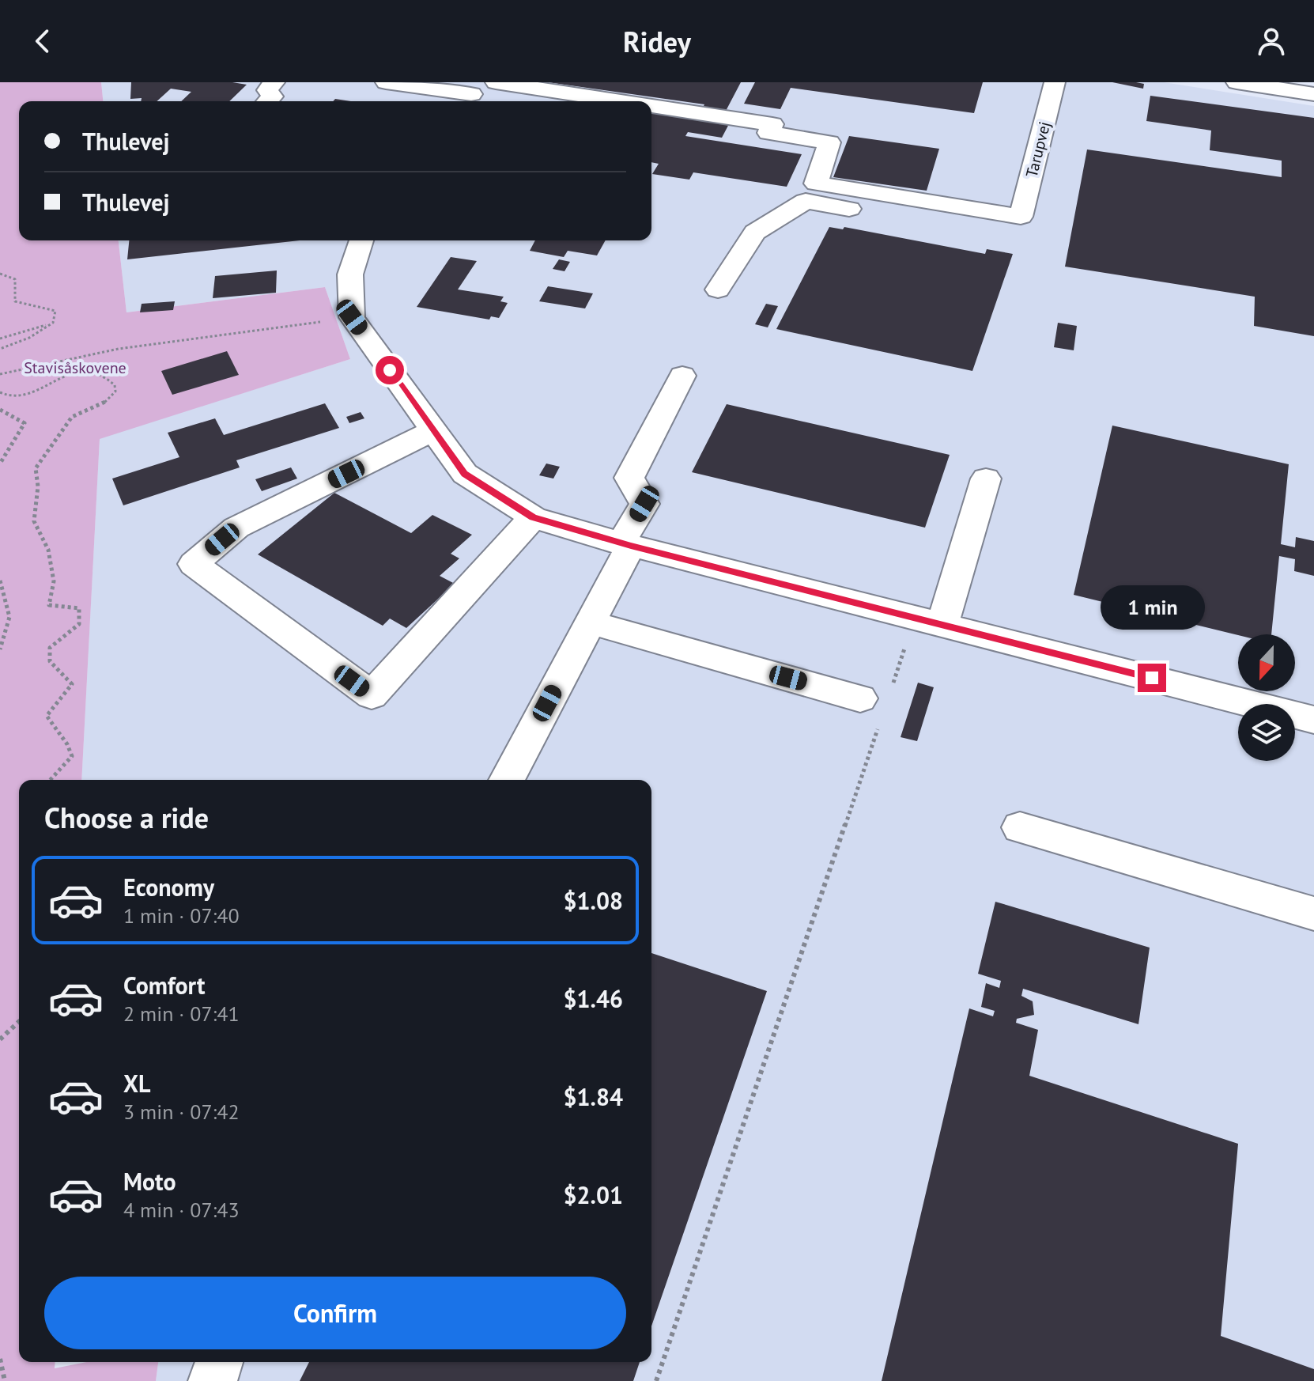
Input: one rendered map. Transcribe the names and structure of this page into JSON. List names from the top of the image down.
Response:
{
  "streets": {
    "street": ["Tarupvej"]
  },
  "parks": ["Stavisåskovene"],
  "north": "bottom",
  "page": {
    "header": "Ridey",
    "banner": ["Thulevej", "Thulevej"],
    "bubble": "1 min",
    "heading": "Choose a ride",
    "list": [
      {
        "name": "Economy",
        "note": "1 min · 07:40",
        "value": "$1.08"
      },
      {
        "name": "Comfort",
        "note": "2 min · 07:41",
        "value": "$1.46"
      },
      {
        "name": "XL",
        "note": "3 min · 07:42",
        "value": "$1.84"
      },
      {
        "name": "Moto",
        "note": "4 min · 07:43",
        "value": "$2.01"
      }
    ],
    "buttons": "Confirm"
  }
}
